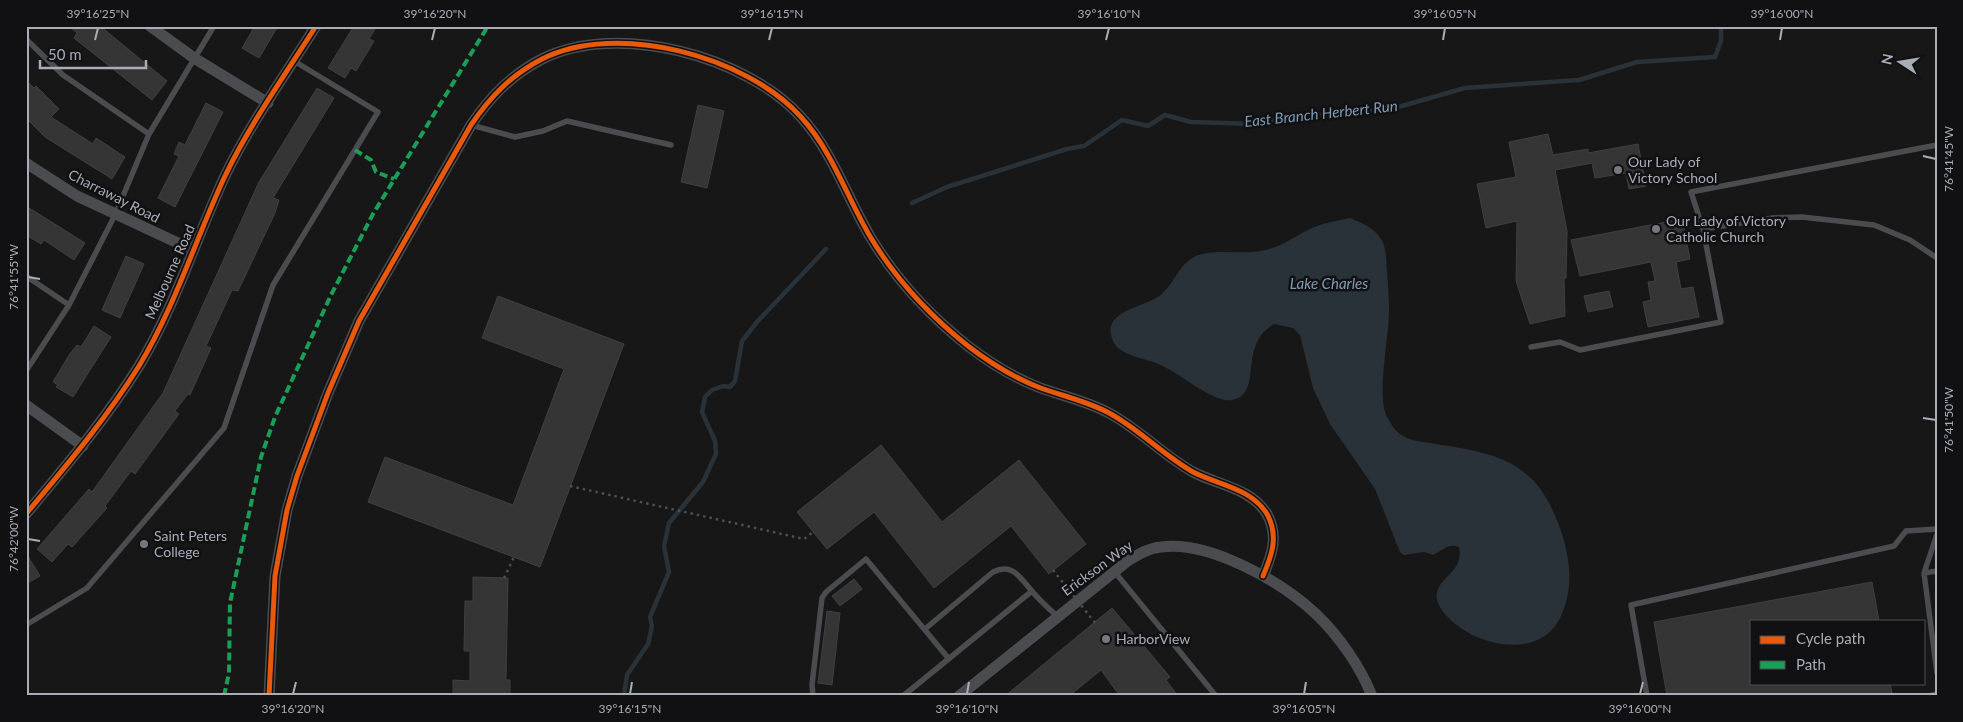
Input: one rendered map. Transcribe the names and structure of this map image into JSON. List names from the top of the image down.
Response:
{
  "streets": {
    "street": ["Charraway Road", "Melbourne Road", "Erickson Way"]
  },
  "crossings": [
    ["Charraway Road", "Melbourne Road"]
  ],
  "water": ["East Branch Herbert Run", "Lake Charles"],
  "places": [
    "Our Lady of Victory School",
    "Our Lady of Victory Catholic Church",
    "Saint Peters College",
    "HarborView"
  ],
  "legend": ["Cycle path", "Path"],
  "scale_bar": "50 m",
  "north": "left",
  "coordinates": [
    "39°16'25\"N",
    "39°16'20\"N",
    "39°16'15\"N",
    "39°16'10\"N",
    "39°16'05\"N",
    "39°16'00\"N",
    "76°41'45\"W",
    "76°41'55\"W",
    "76°41'50\"W",
    "76°42'00\"W"
  ]
}
